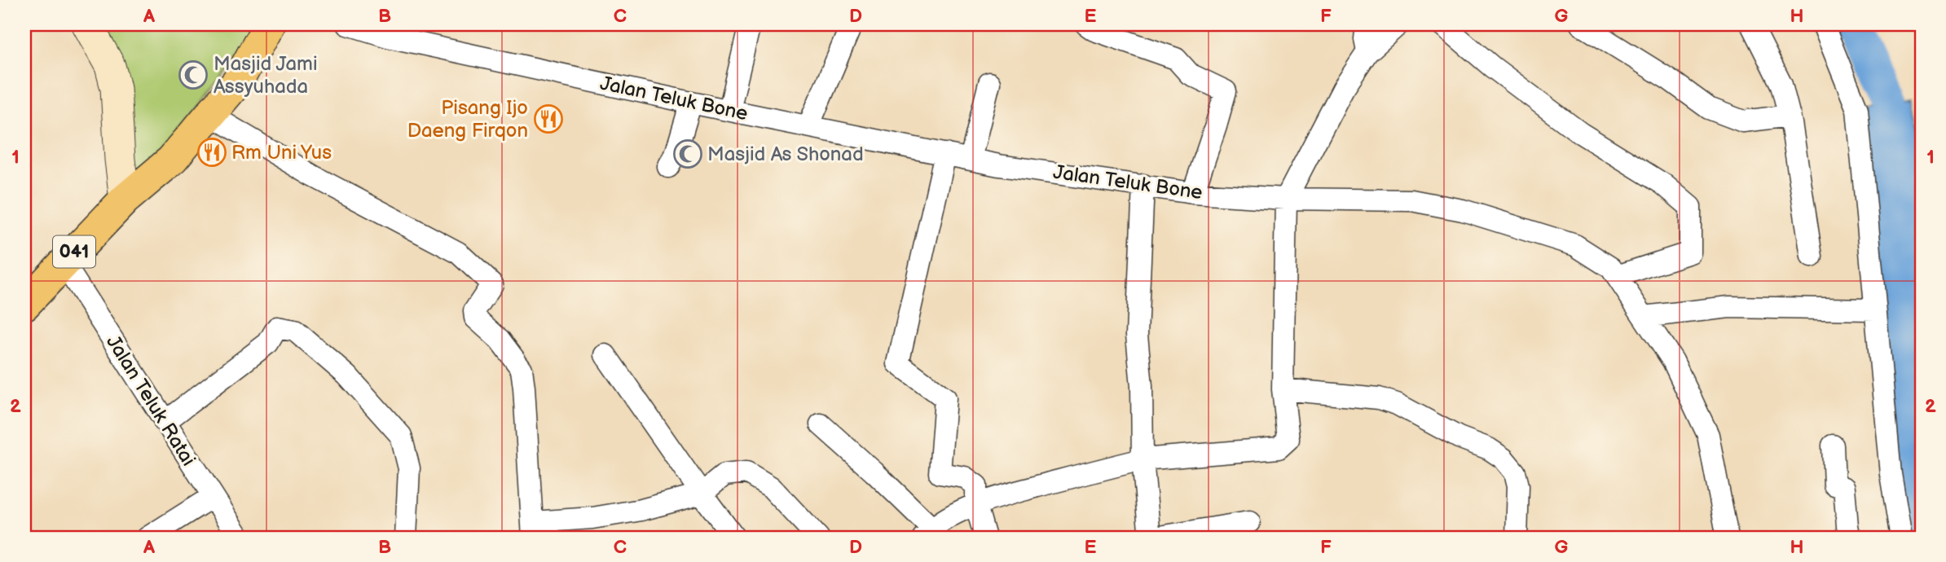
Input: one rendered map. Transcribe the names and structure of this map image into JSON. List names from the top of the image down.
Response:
{
  "streets": {
    "main road": ["041"],
    "street": ["Jalan Teluk Bone", "Jalan Teluk Ratai"]
  },
  "crossings": [
    ["041", "Jalan Teluk Ratai"]
  ],
  "places": {
    "mosque": ["Masjid Jami Assyuhada", "Masjid As Shonad"],
    "restaurant": ["Pisang Ijo Daeng Firqon", "Rm Uni Yus"]
  },
  "grid": {
    "columns": [
      "A",
      "B",
      "C",
      "D",
      "E",
      "F",
      "G",
      "H"
    ],
    "rows": ["1", "2"]
  }
}
